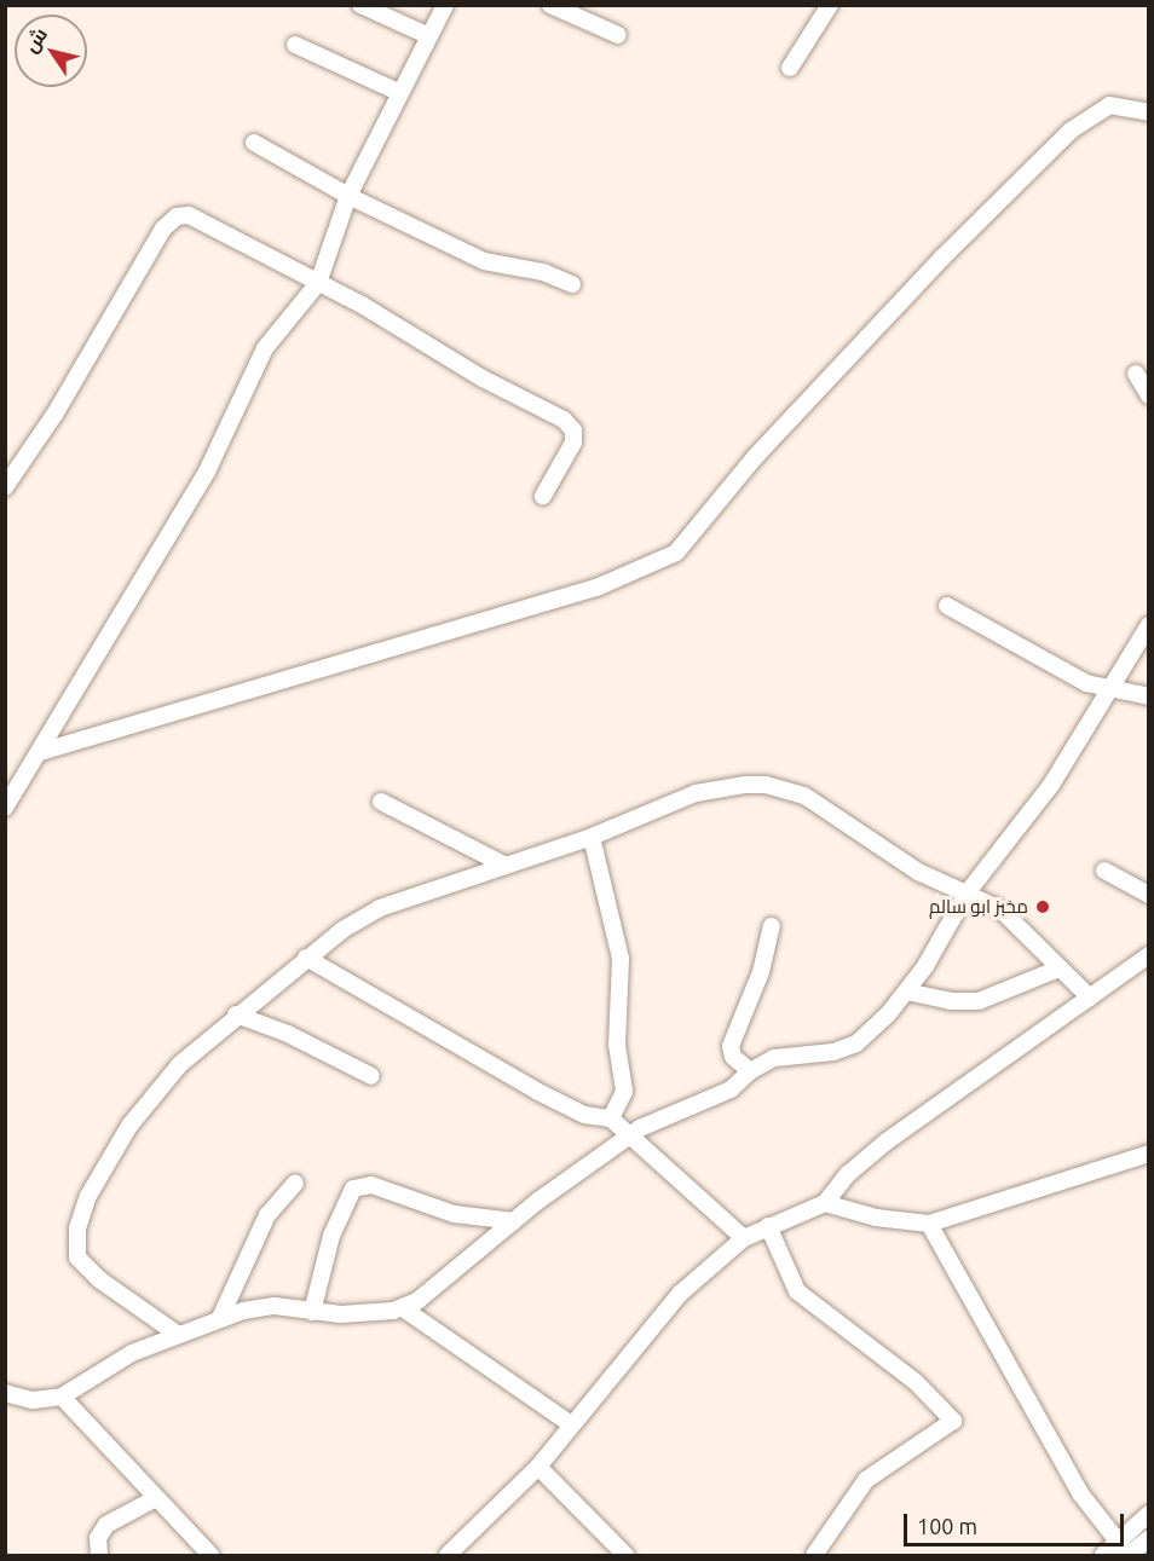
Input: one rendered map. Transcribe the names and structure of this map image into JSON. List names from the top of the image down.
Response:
{
  "places": ["مخبز ابو سالم"],
  "scale_bar": "100 m",
  "north": "top left"
}
